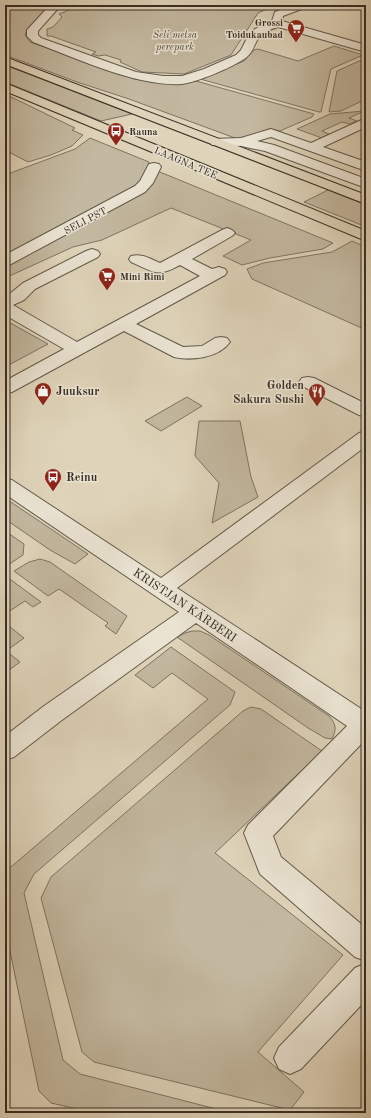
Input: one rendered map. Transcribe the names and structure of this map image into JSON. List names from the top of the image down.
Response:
{
  "streets": {
    "main road": ["LAAGNA TEE"],
    "street": ["SELI PST", "KRISTJAN KÄRBERI"]
  },
  "parks": ["Seli metsa perepark"],
  "places": {
    "supermarket": ["Grossi Toidukaubad", "Mini Rimi"],
    "bus stop": ["Rauna", "Reinu"],
    "shop": ["Juuksur"],
    "restaurant": ["Golden Sakura Sushi"]
  }
}
